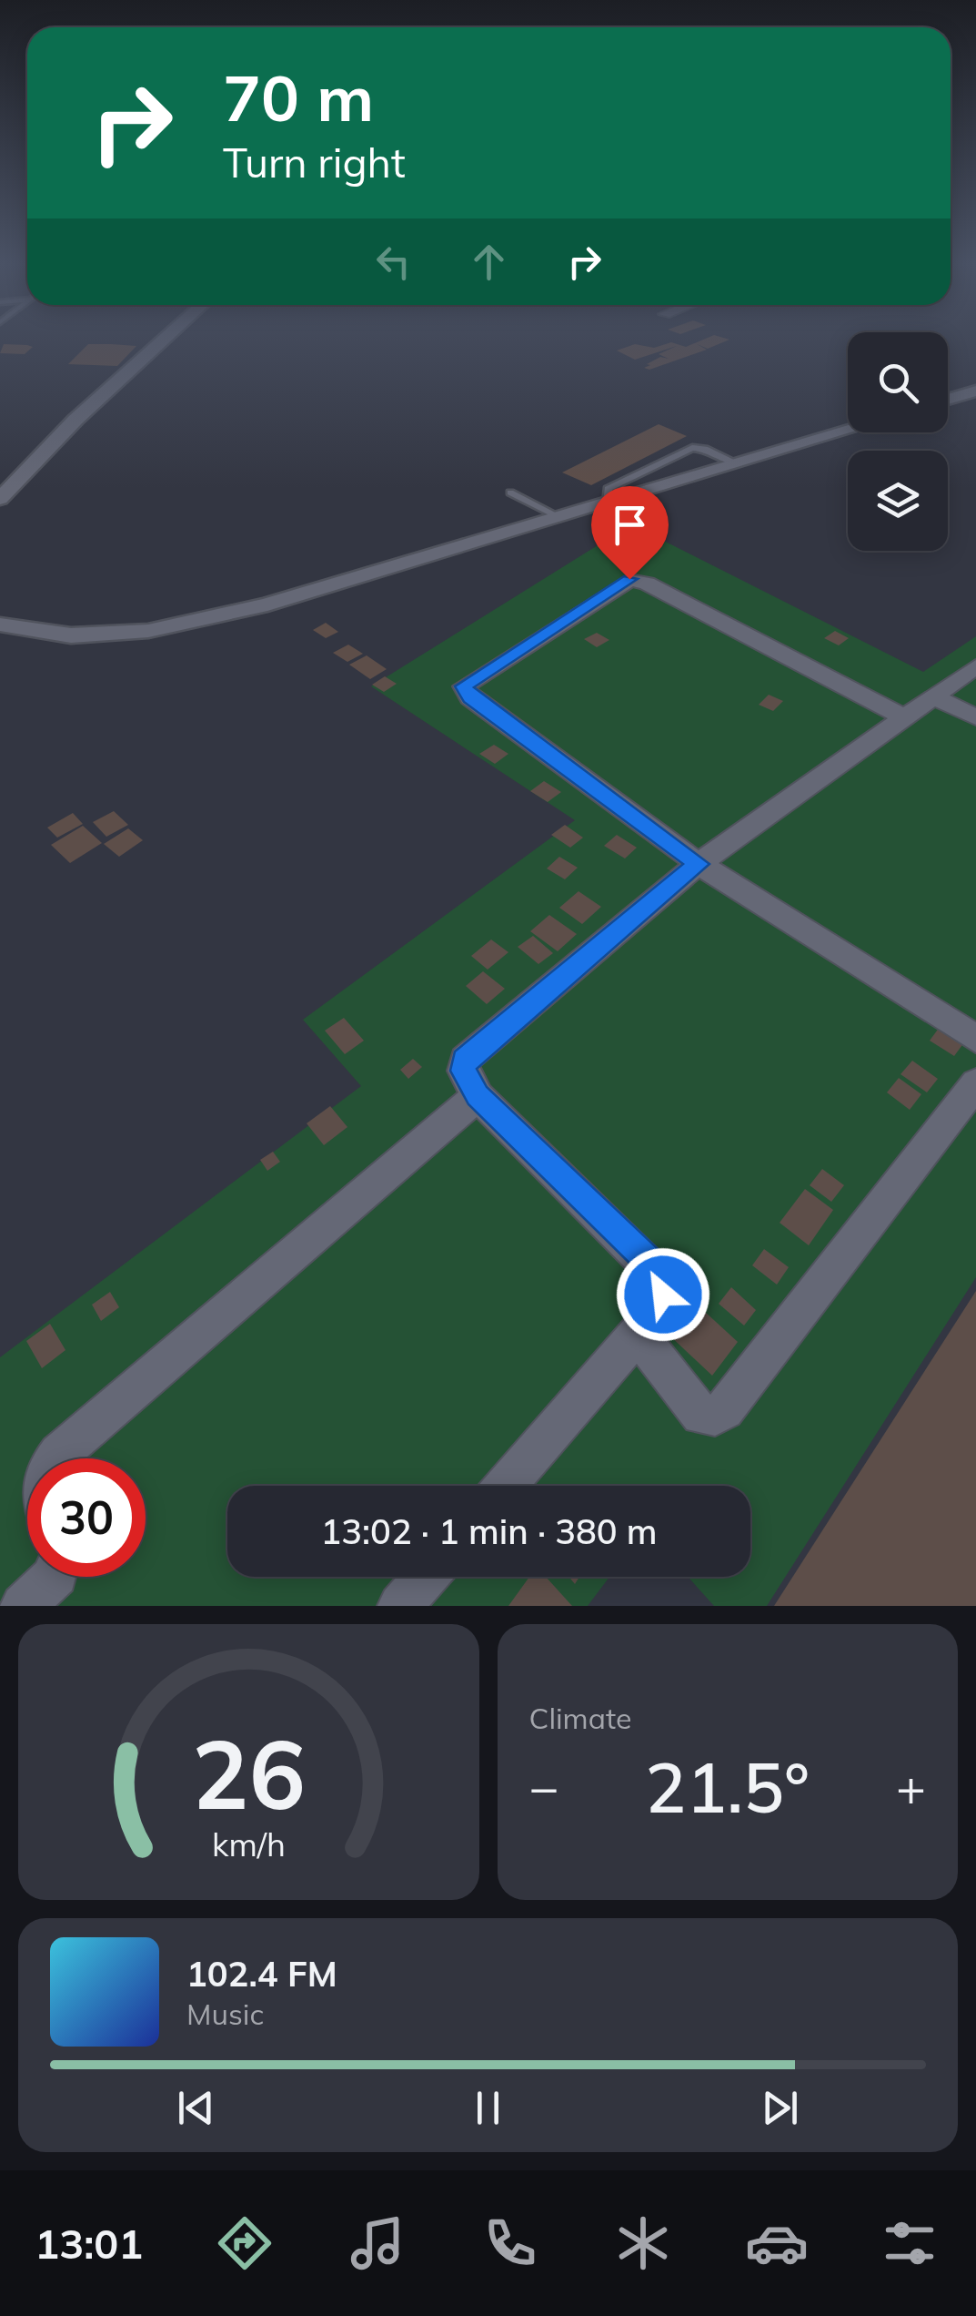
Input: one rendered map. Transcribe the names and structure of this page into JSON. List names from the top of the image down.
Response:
{
  "page": {
    "turn": ["70 m", "Turn right"],
    "limit": "30",
    "trip": "13:02 · 1 min · 380 m",
    "tile": "Climate",
    "heat": ["−", "21.5°", "+"],
    "song": ["102.4 FM", "Music"],
    "tabs": "13:01",
    "gauge": ["26", "km/h"]
  }
}
